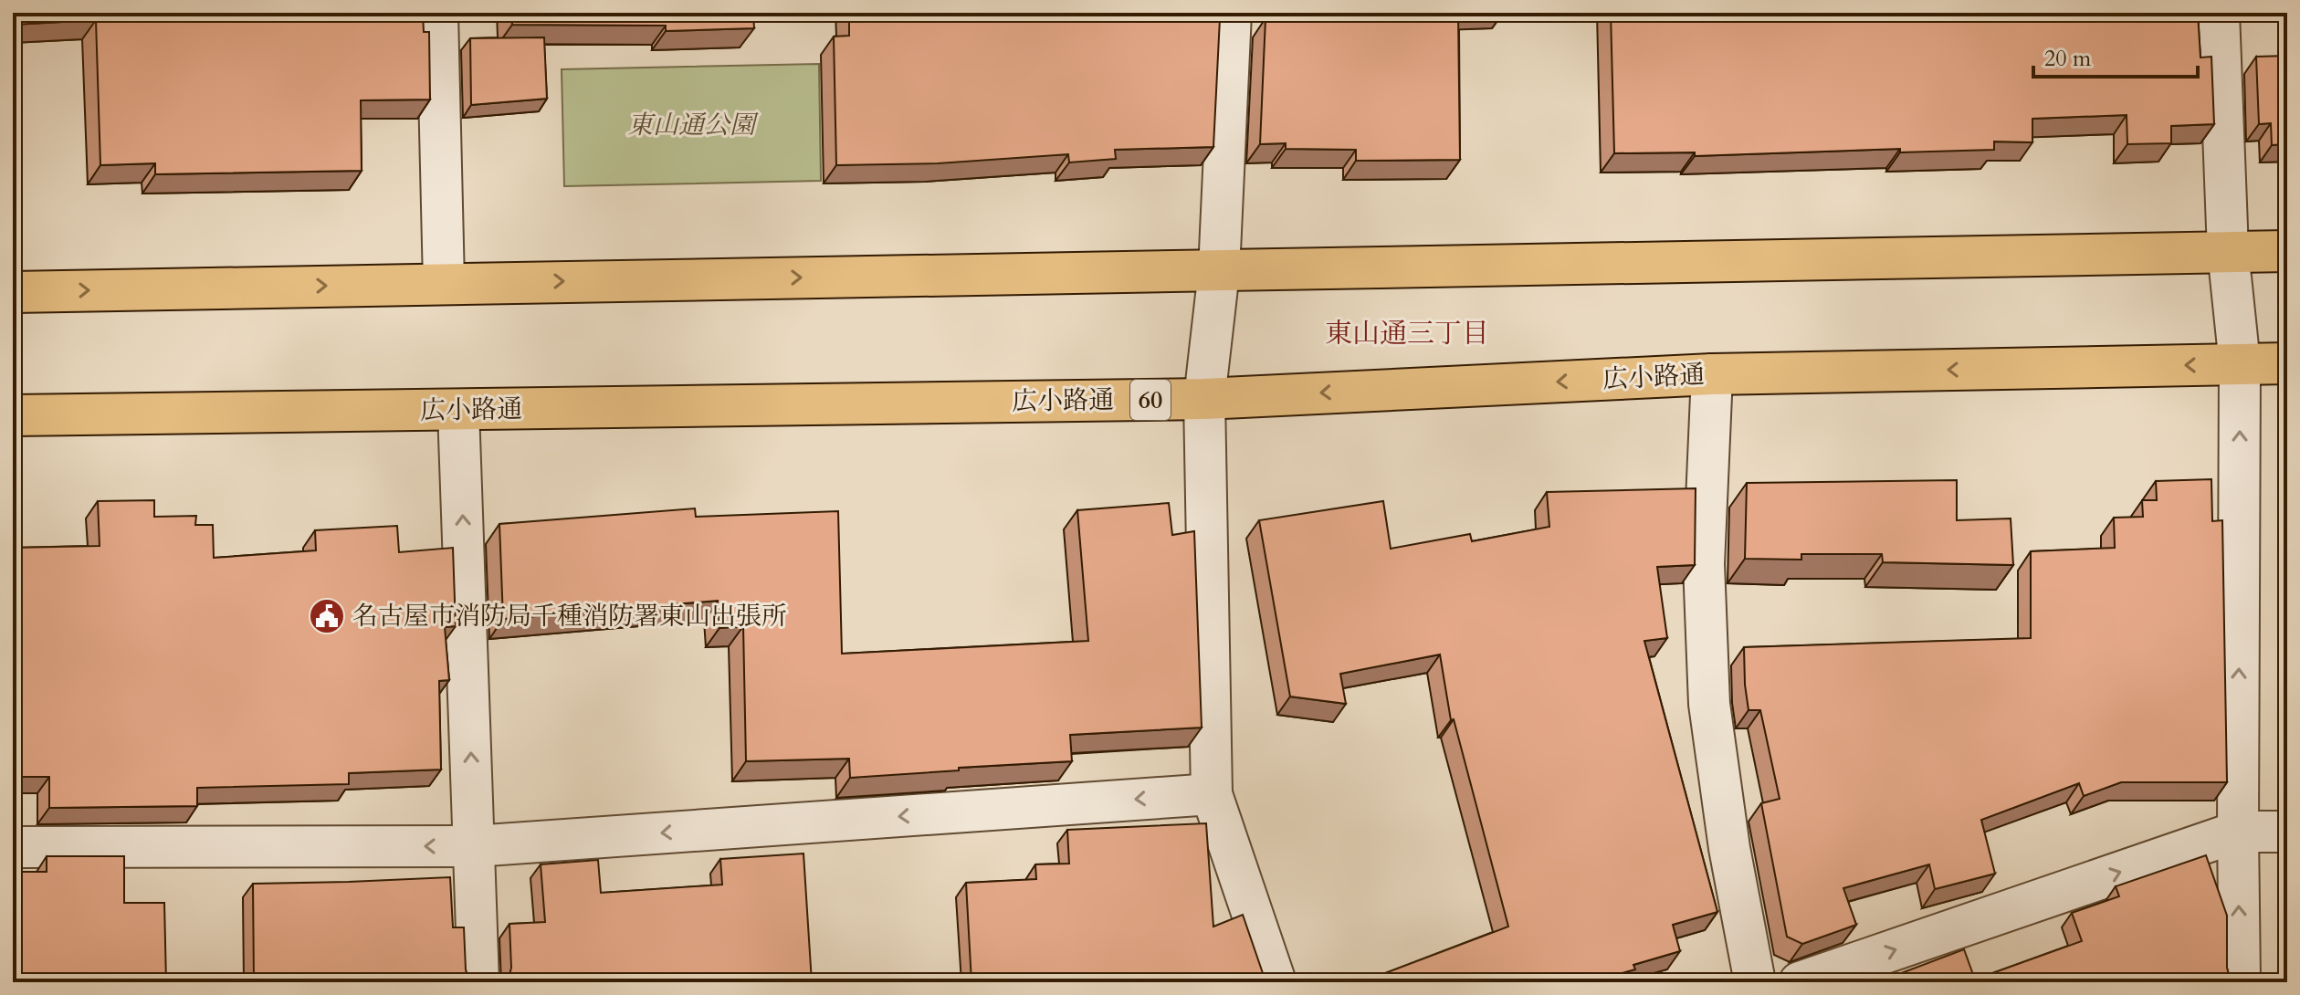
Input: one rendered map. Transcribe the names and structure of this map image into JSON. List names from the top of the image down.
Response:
{
  "streets": {
    "main road": ["広小路通", "60"]
  },
  "districts": ["東山通三丁目"],
  "parks": ["東山通公園"],
  "places": {
    "public building": ["名古屋市消防局千種消防署東山出張所"]
  },
  "scale_bar": "20 m"
}
